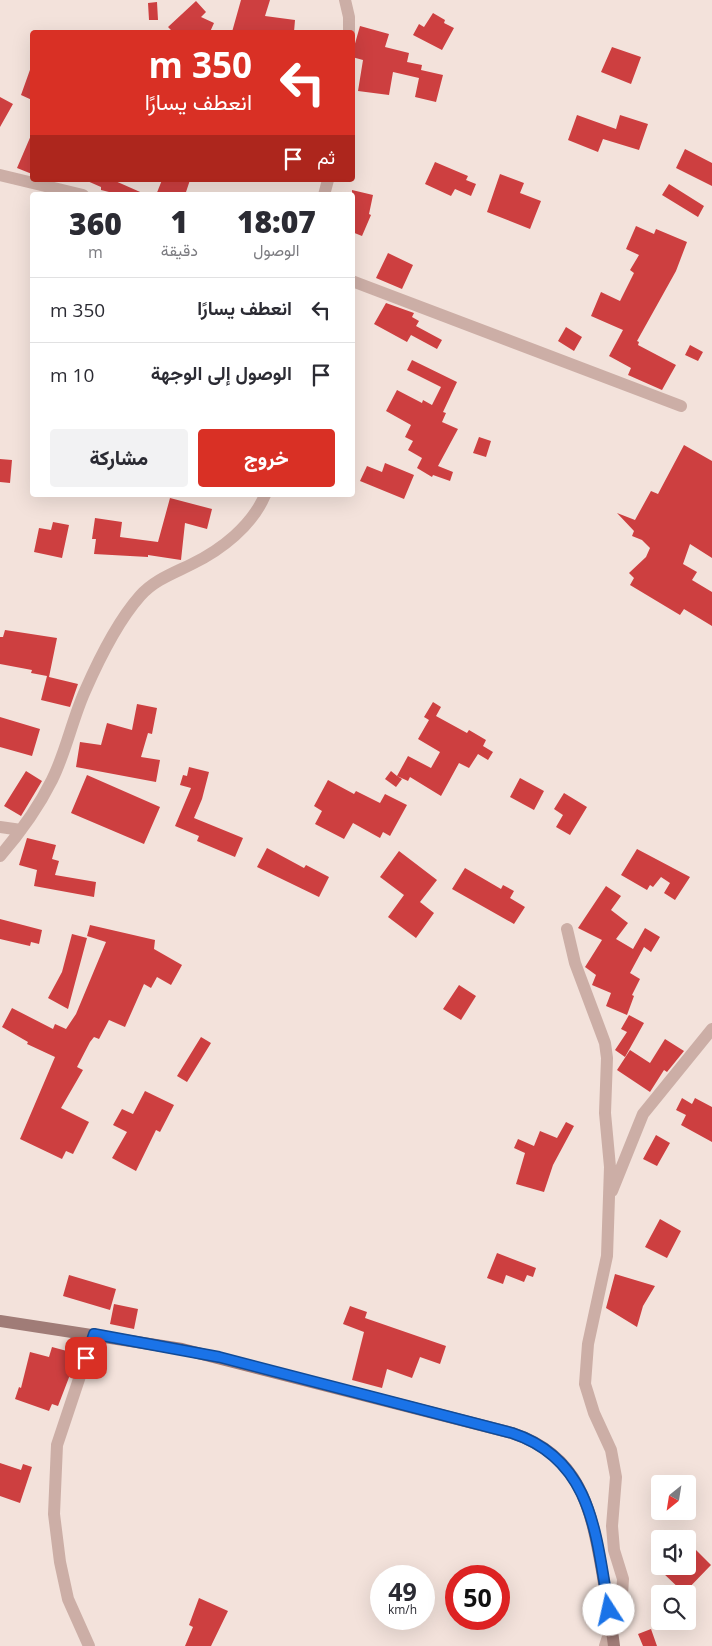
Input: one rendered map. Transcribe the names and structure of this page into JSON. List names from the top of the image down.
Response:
{
  "north": "bottom left",
  "page": {
    "turn": ["350 m", "انعطف يسارًا"],
    "then": "ثم",
    "eta": [
      "18:07",
      "الوصول",
      "1",
      "دقيقة",
      "360",
      "m"
    ],
    "list": [
      {
        "name": "انعطف يسارًا",
        "value": "350 m"
      },
      {
        "name": "الوصول إلى الوجهة",
        "value": "10 m"
      }
    ],
    "buttons": ["خروج", "مشاركة"],
    "speed": "49 km/h",
    "limit": "50"
  }
}
